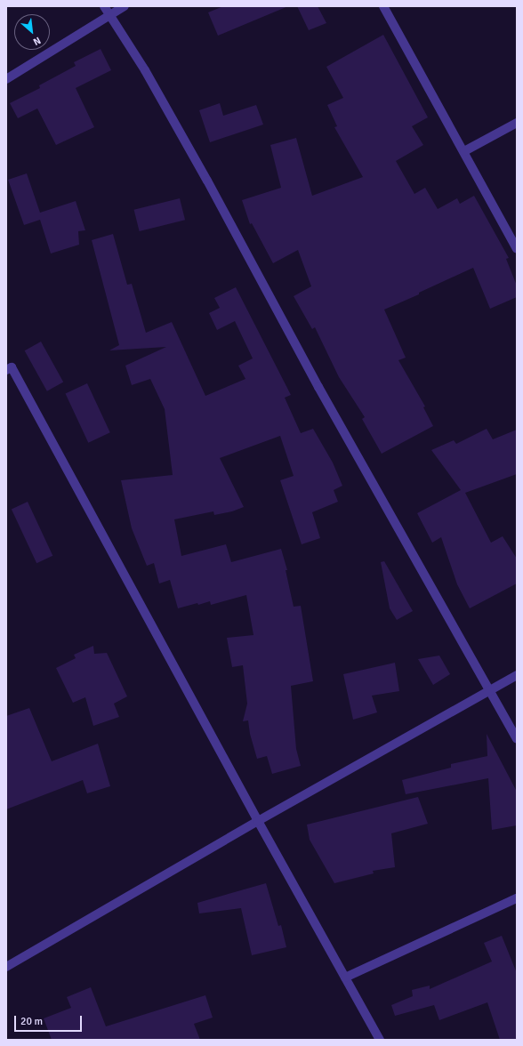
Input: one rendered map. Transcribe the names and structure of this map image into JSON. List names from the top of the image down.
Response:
{
  "scale_bar": "20 m",
  "north": "bottom right"
}
